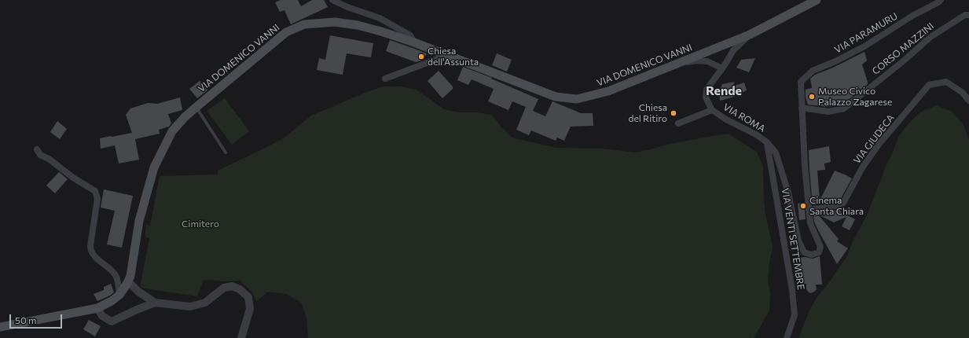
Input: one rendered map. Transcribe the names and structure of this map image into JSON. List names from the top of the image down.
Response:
{
  "streets": {
    "main road": ["VIA DOMENICO VANNI"],
    "street": [
      "VIA PARAMURU",
      "CORSO MAZZINI",
      "VIA ROMA",
      "VIA GIUDECA",
      "VIA VENTI SETTEMBRE"
    ]
  },
  "crossings": [
    ["VIA PARAMURU", "CORSO MAZZINI"],
    ["VIA DOMENICO VANNI", "VIA ROMA"],
    ["VIA ROMA", "VIA GIUDECA"],
    ["VIA ROMA", "VIA VENTI SETTEMBRE"]
  ],
  "districts": ["Rende"],
  "parks": ["Cimitero"],
  "places": [
    "Chiesa dell'Assunta",
    "Museo Civico Palazzo Zagarese",
    "Chiesa del Ritiro",
    "Cinema Santa Chiara"
  ],
  "scale_bar": "50 m"
}
